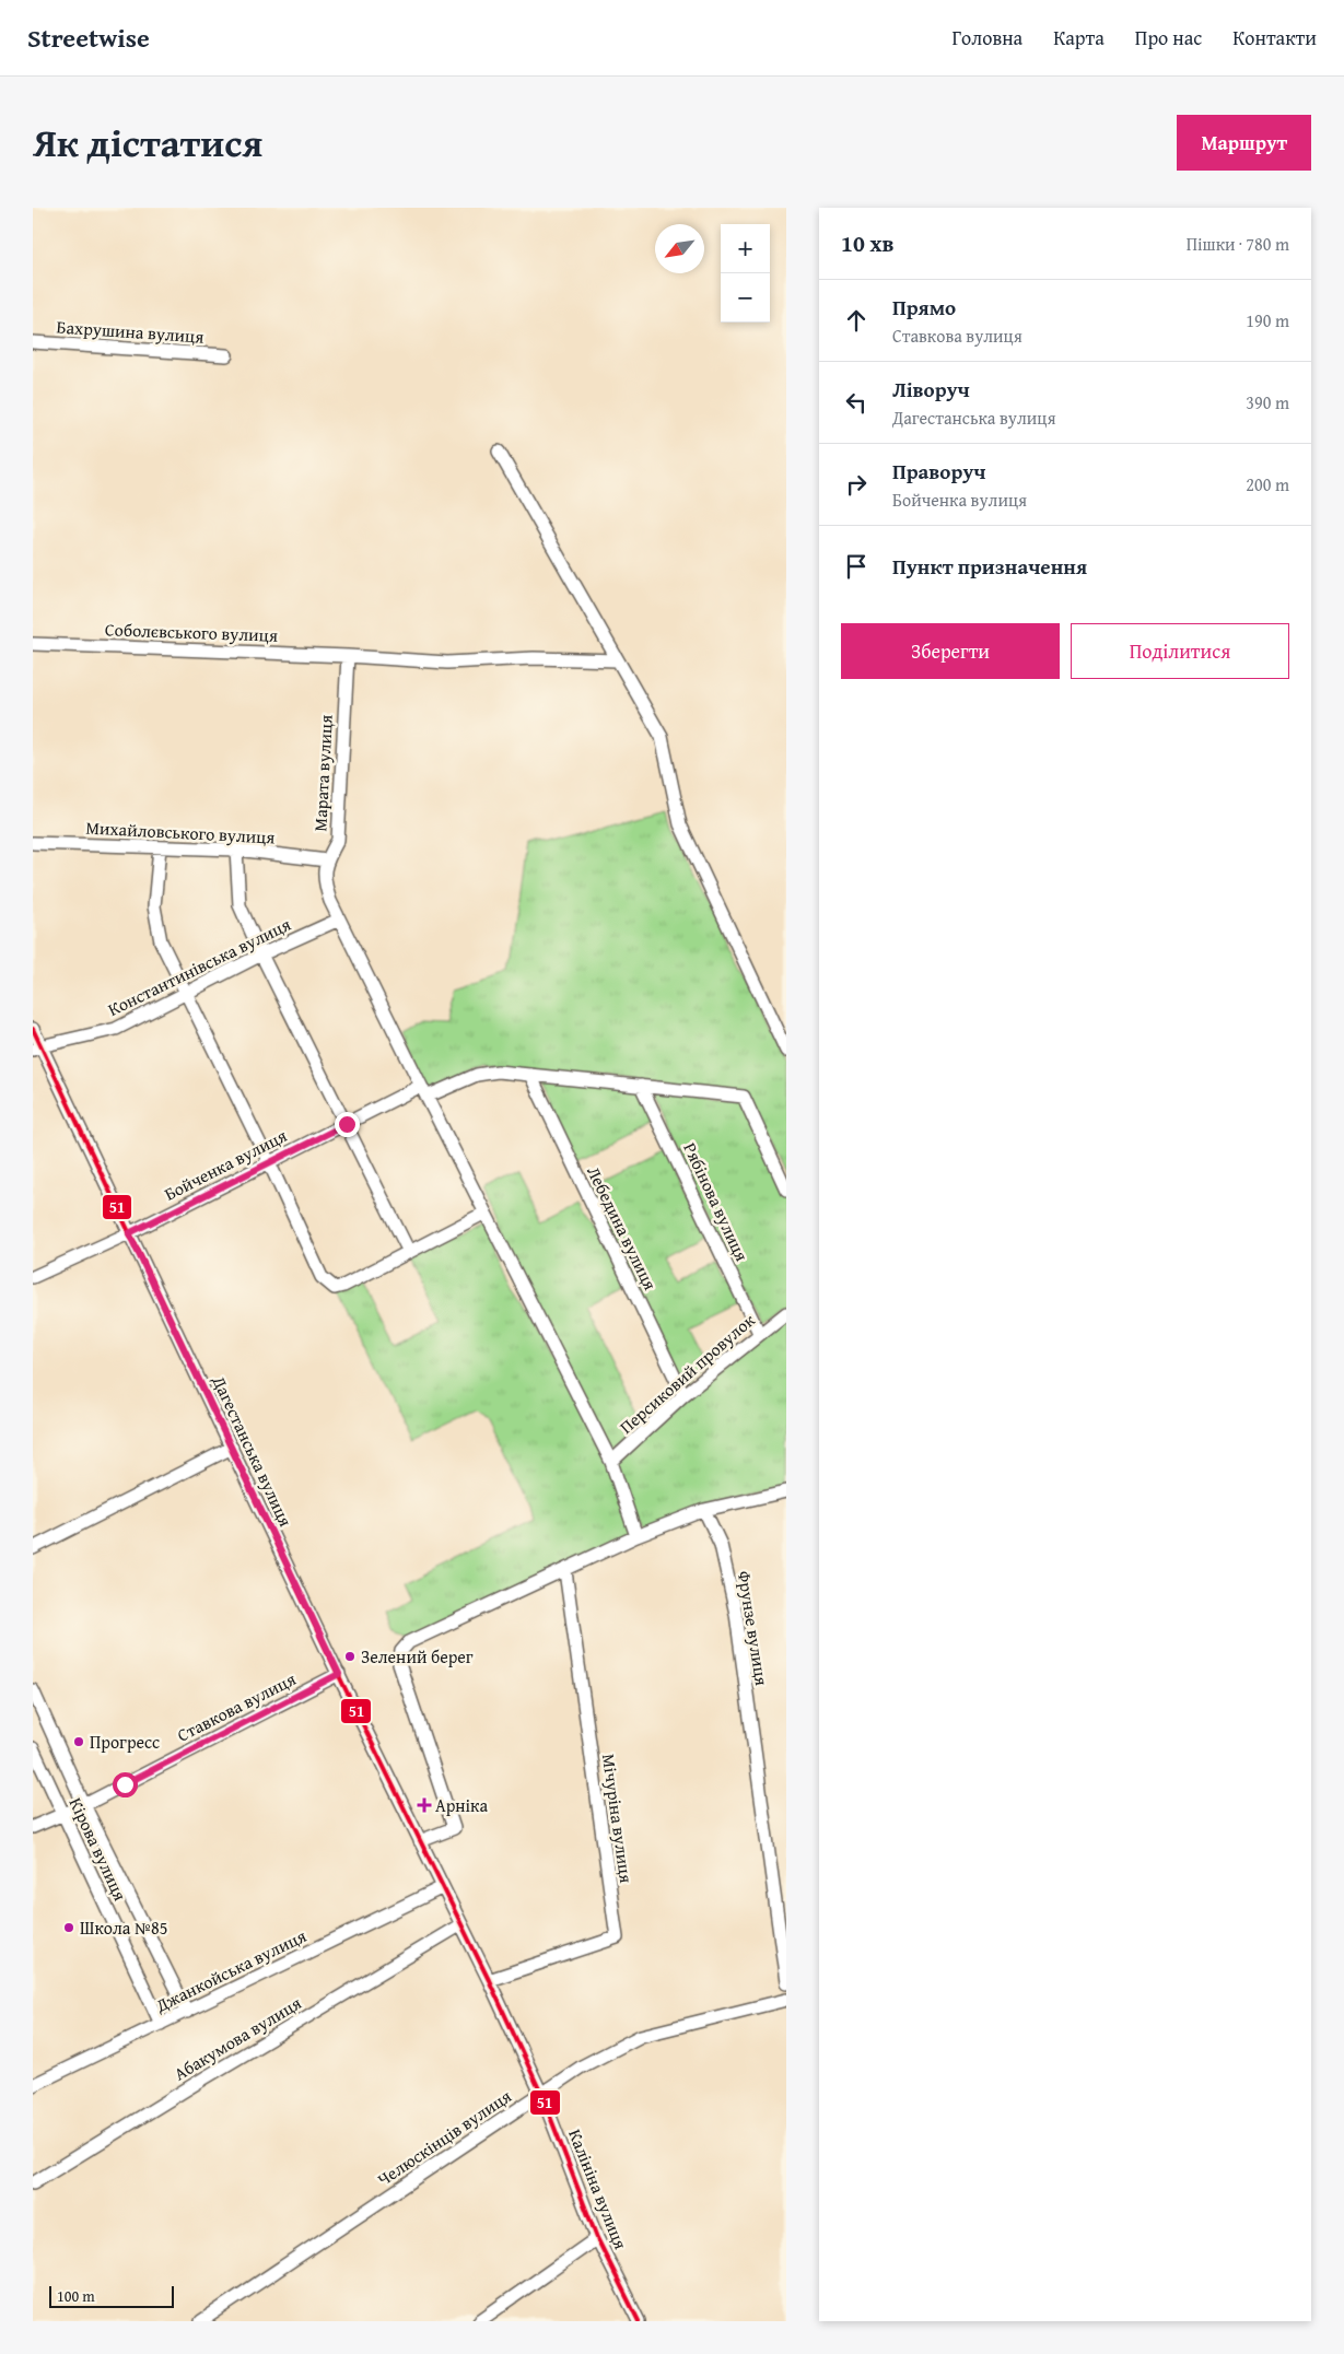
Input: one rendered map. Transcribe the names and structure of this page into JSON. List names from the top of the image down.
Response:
{
  "streets": {
    "street": [
      "Бахрушина вулиця",
      "Соболєвського вулиця",
      "Марата вулиця",
      "Михайловського вулиця",
      "Константинівська вулиця",
      "Бойченка вулиця",
      "Рябінова вулиця",
      "Лебедина вулиця",
      "Персиковий провулок",
      "Дагестанська вулиця",
      "Фрунзе вулиця",
      "Ставкова вулиця",
      "Мічуріна вулиця",
      "Кірова вулиця",
      "Джанкойська вулиця",
      "Абакумова вулиця",
      "Челюскінців вулиця",
      "Калініна вулиця"
    ]
  },
  "crossings": [
    ["Соболєвського вулиця", "Марата вулиця"],
    ["Марата вулиця", "Михайловського вулиця"],
    ["Марата вулиця", "Константинівська вулиця"],
    ["Марата вулиця", "Бойченка вулиця"],
    ["Марата вулиця", "Персиковий провулок"],
    ["Константинівська вулиця", "Дагестанська вулиця"],
    ["Бойченка вулиця", "Рябінова вулиця"],
    ["Бойченка вулиця", "Лебедина вулиця"],
    ["Бойченка вулиця", "Дагестанська вулиця"],
    ["Рябінова вулиця", "Персиковий провулок"],
    ["Лебедина вулиця", "Персиковий провулок"],
    ["Дагестанська вулиця", "Ставкова вулиця"],
    ["Дагестанська вулиця", "Джанкойська вулиця"],
    ["Дагестанська вулиця", "Абакумова вулиця"],
    ["Дагестанська вулиця", "Калініна вулиця"],
    ["Ставкова вулиця", "Кірова вулиця"],
    ["Мічуріна вулиця", "Калініна вулиця"],
    ["Кірова вулиця", "Джанкойська вулиця"],
    ["Абакумова вулиця", "Калініна вулиця"],
    ["Челюскінців вулиця", "Калініна вулиця"]
  ],
  "places": {
    "other": ["Зелений берег", "Прогресс", "Школа №85"],
    "health": ["Арніка"]
  },
  "lines": ["transit line 51"],
  "scale_bar": "100 m",
  "north": "bottom left",
  "page": {
    "header": "Streetwise",
    "nav": [
      "Головна",
      "Карта",
      "Про нас",
      "Контакти"
    ],
    "title": "Як дістатися",
    "buttons": [
      "Маршрут",
      ["Зберегти", "Поділитися"]
    ],
    "heading": ["10 хв", "Пішки · 780 m"],
    "map_buttons": ["+", "−"],
    "list": [
      ["Прямо", "Ставкова вулиця", "190 m"],
      ["Ліворуч", "Дагестанська вулиця", "390 m"],
      ["Праворуч", "Бойченка вулиця", "200 m"],
      "Пункт призначення"
    ],
    "scale": "100 m"
  }
}
